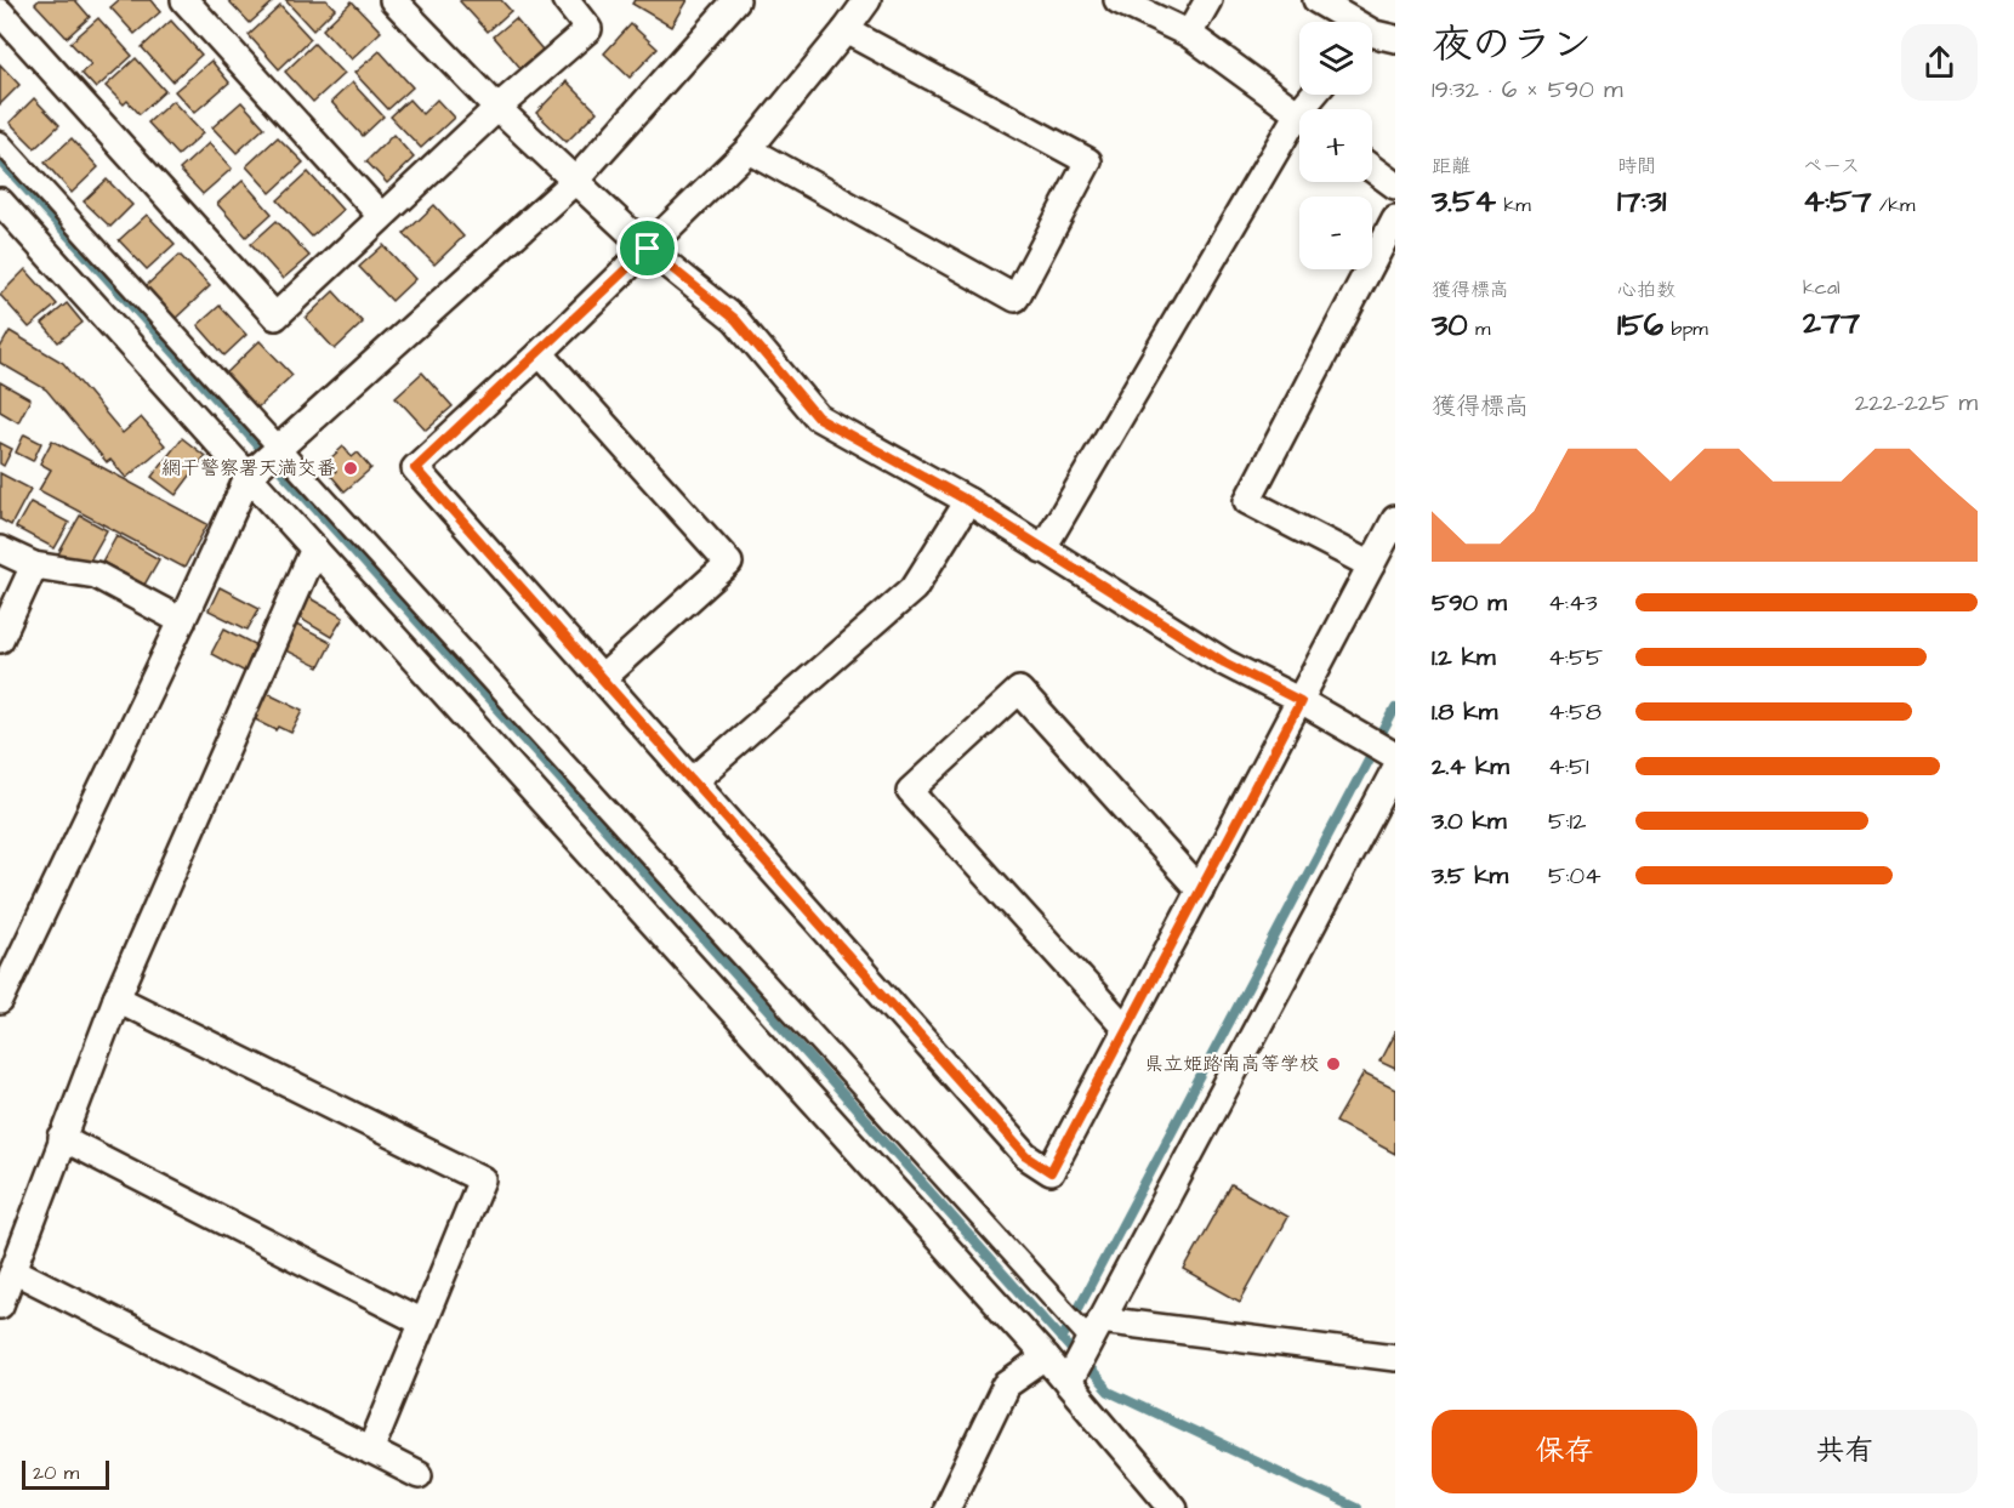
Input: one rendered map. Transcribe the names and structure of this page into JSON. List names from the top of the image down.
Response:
{
  "places": ["網干警察署天満交番", "県立姫路南高等学校"],
  "scale_bar": "20 m",
  "page": {
    "heading": ["夜のラン", "19:32 · 6 × 590 m"],
    "map_buttons": ["+", "−"],
    "stats": [
      ["距離", "3.54 km"],
      ["時間", "17:31"],
      ["ペース", "4:57 /km"],
      ["獲得標高", "30 m"],
      ["心拍数", "156 bpm"],
      ["kcal", "277"]
    ],
    "chart": ["獲得標高", "222–225 m"],
    "list": [
      {
        "name": "590 m",
        "note": "4:43"
      },
      {
        "name": "1.2 km",
        "note": "4:55"
      },
      {
        "name": "1.8 km",
        "note": "4:58"
      },
      {
        "name": "2.4 km",
        "note": "4:51"
      },
      {
        "name": "3.0 km",
        "note": "5:12"
      },
      {
        "name": "3.5 km",
        "note": "5:04"
      }
    ],
    "buttons": ["保存", "共有"],
    "scale": "20 m"
  }
}
